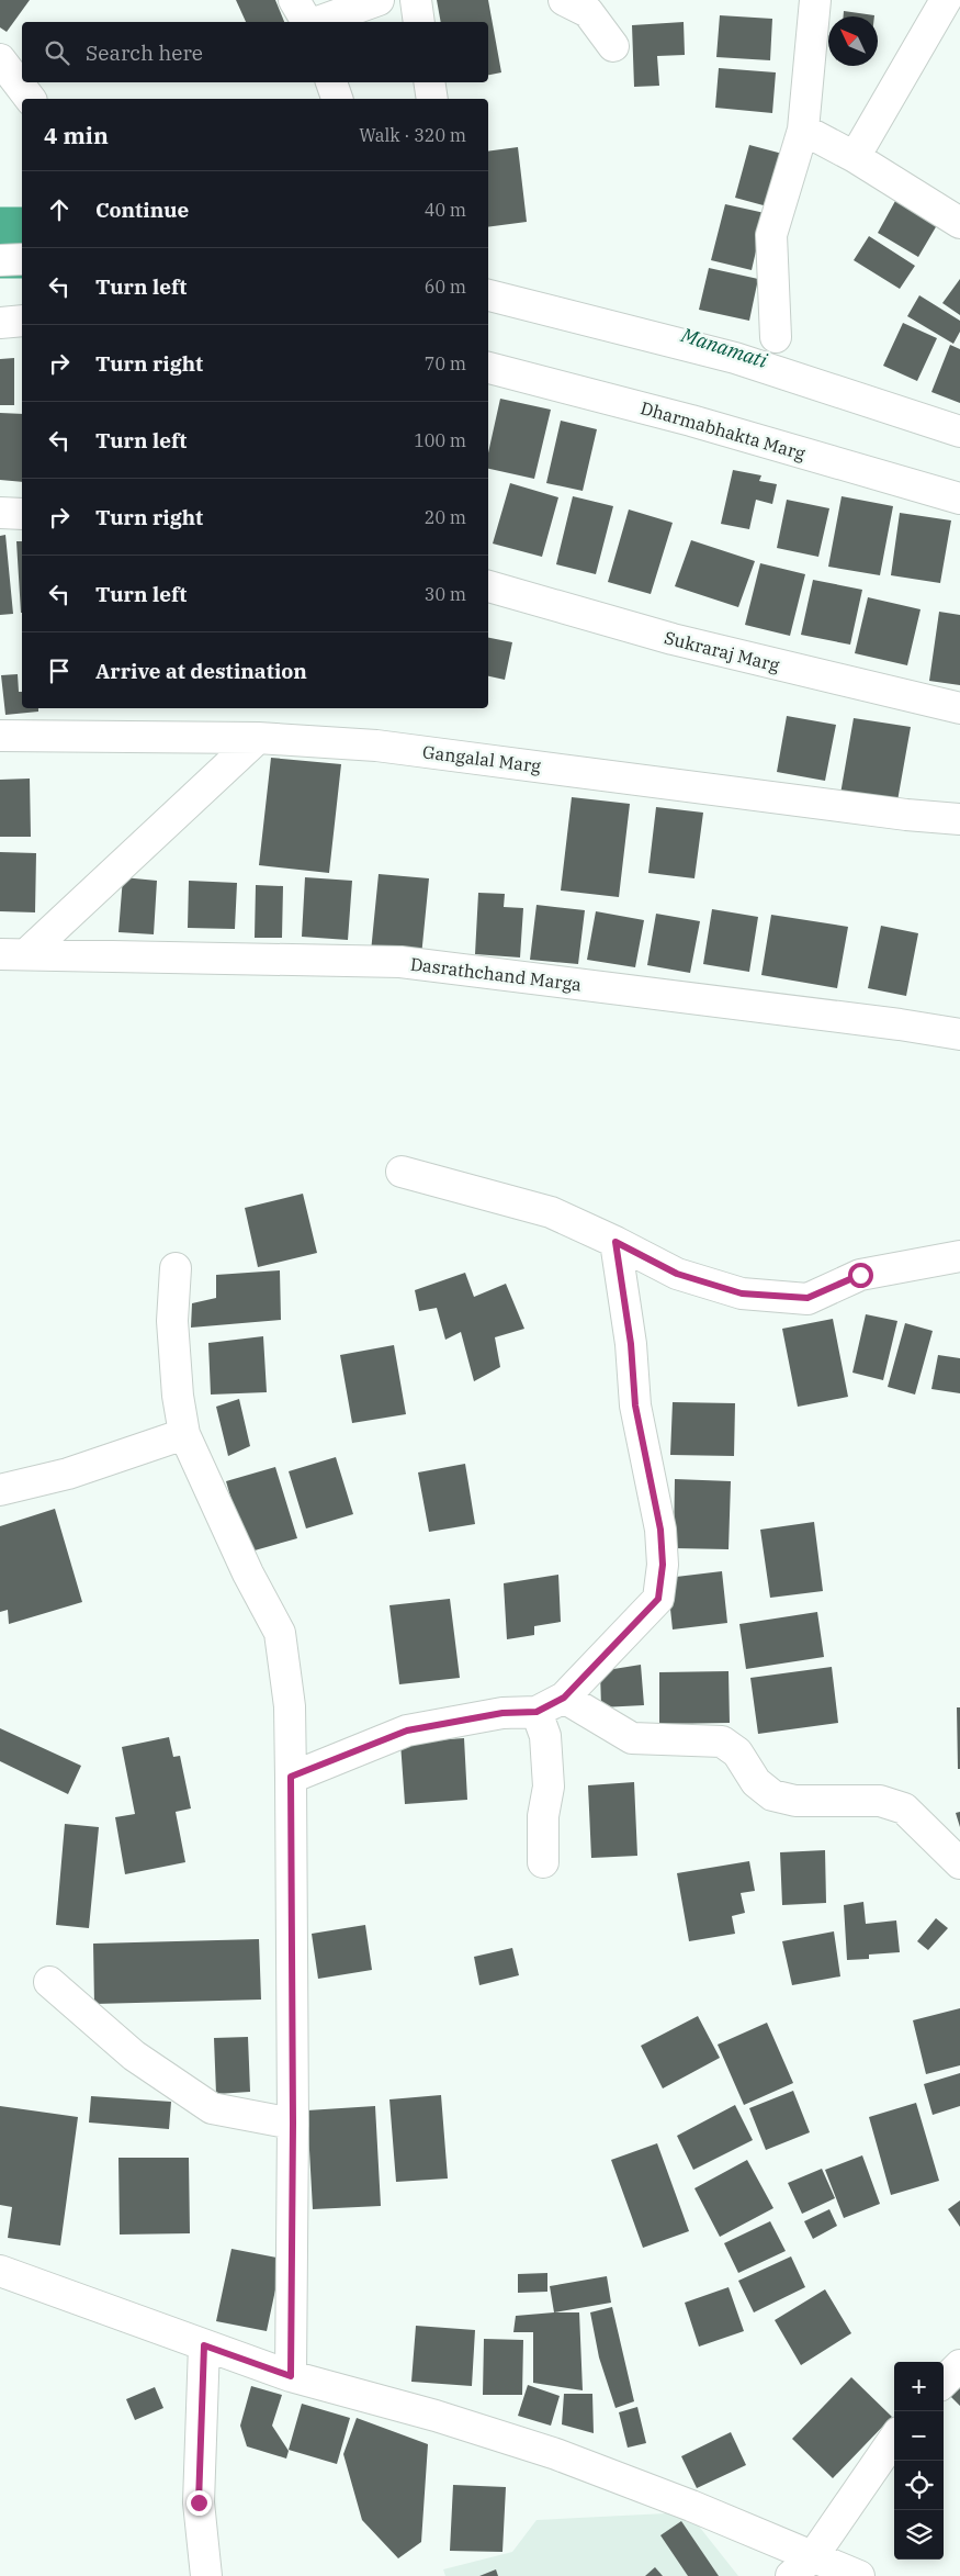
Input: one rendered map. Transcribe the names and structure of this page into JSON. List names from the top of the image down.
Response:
{
  "streets": {
    "street": [
      "Dharmabhakta Marg",
      "Sukraraj Marg",
      "Gangalal Marg",
      "Dasrathchand Marga"
    ]
  },
  "water": ["Manamati"],
  "north": "top left",
  "page": {
    "search": "Search here",
    "heading": ["4 min", "Walk · 320 m"],
    "list": [
      ["Continue", "40 m"],
      ["Turn left", "60 m"],
      ["Turn right", "70 m"],
      ["Turn left", "100 m"],
      ["Turn right", "20 m"],
      ["Turn left", "30 m"],
      "Arrive at destination"
    ],
    "map_buttons": ["+", "−"]
  }
}
